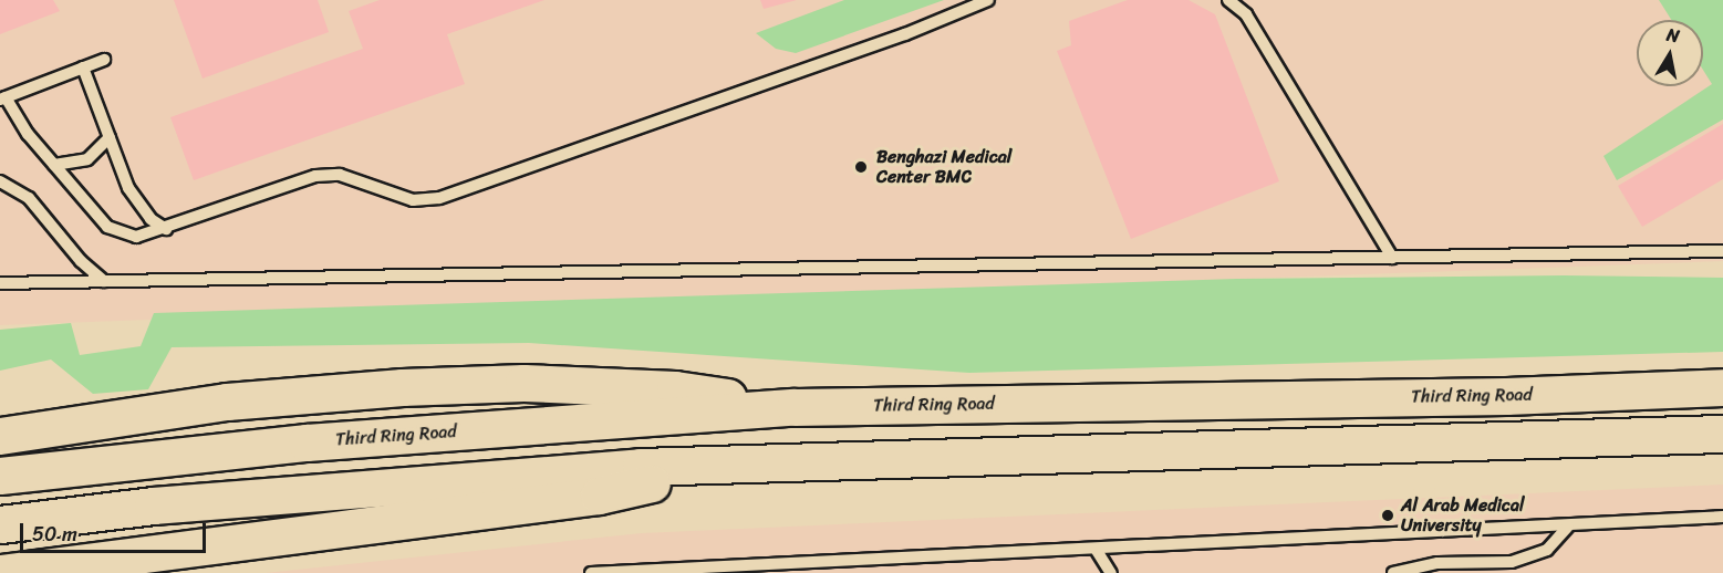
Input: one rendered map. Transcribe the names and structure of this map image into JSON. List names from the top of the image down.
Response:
{
  "streets": {
    "highway": ["Third Ring Road"]
  },
  "places": ["Benghazi Medical Center BMC", "Al Arab Medical University"],
  "scale_bar": "50 m",
  "north": "top"
}
